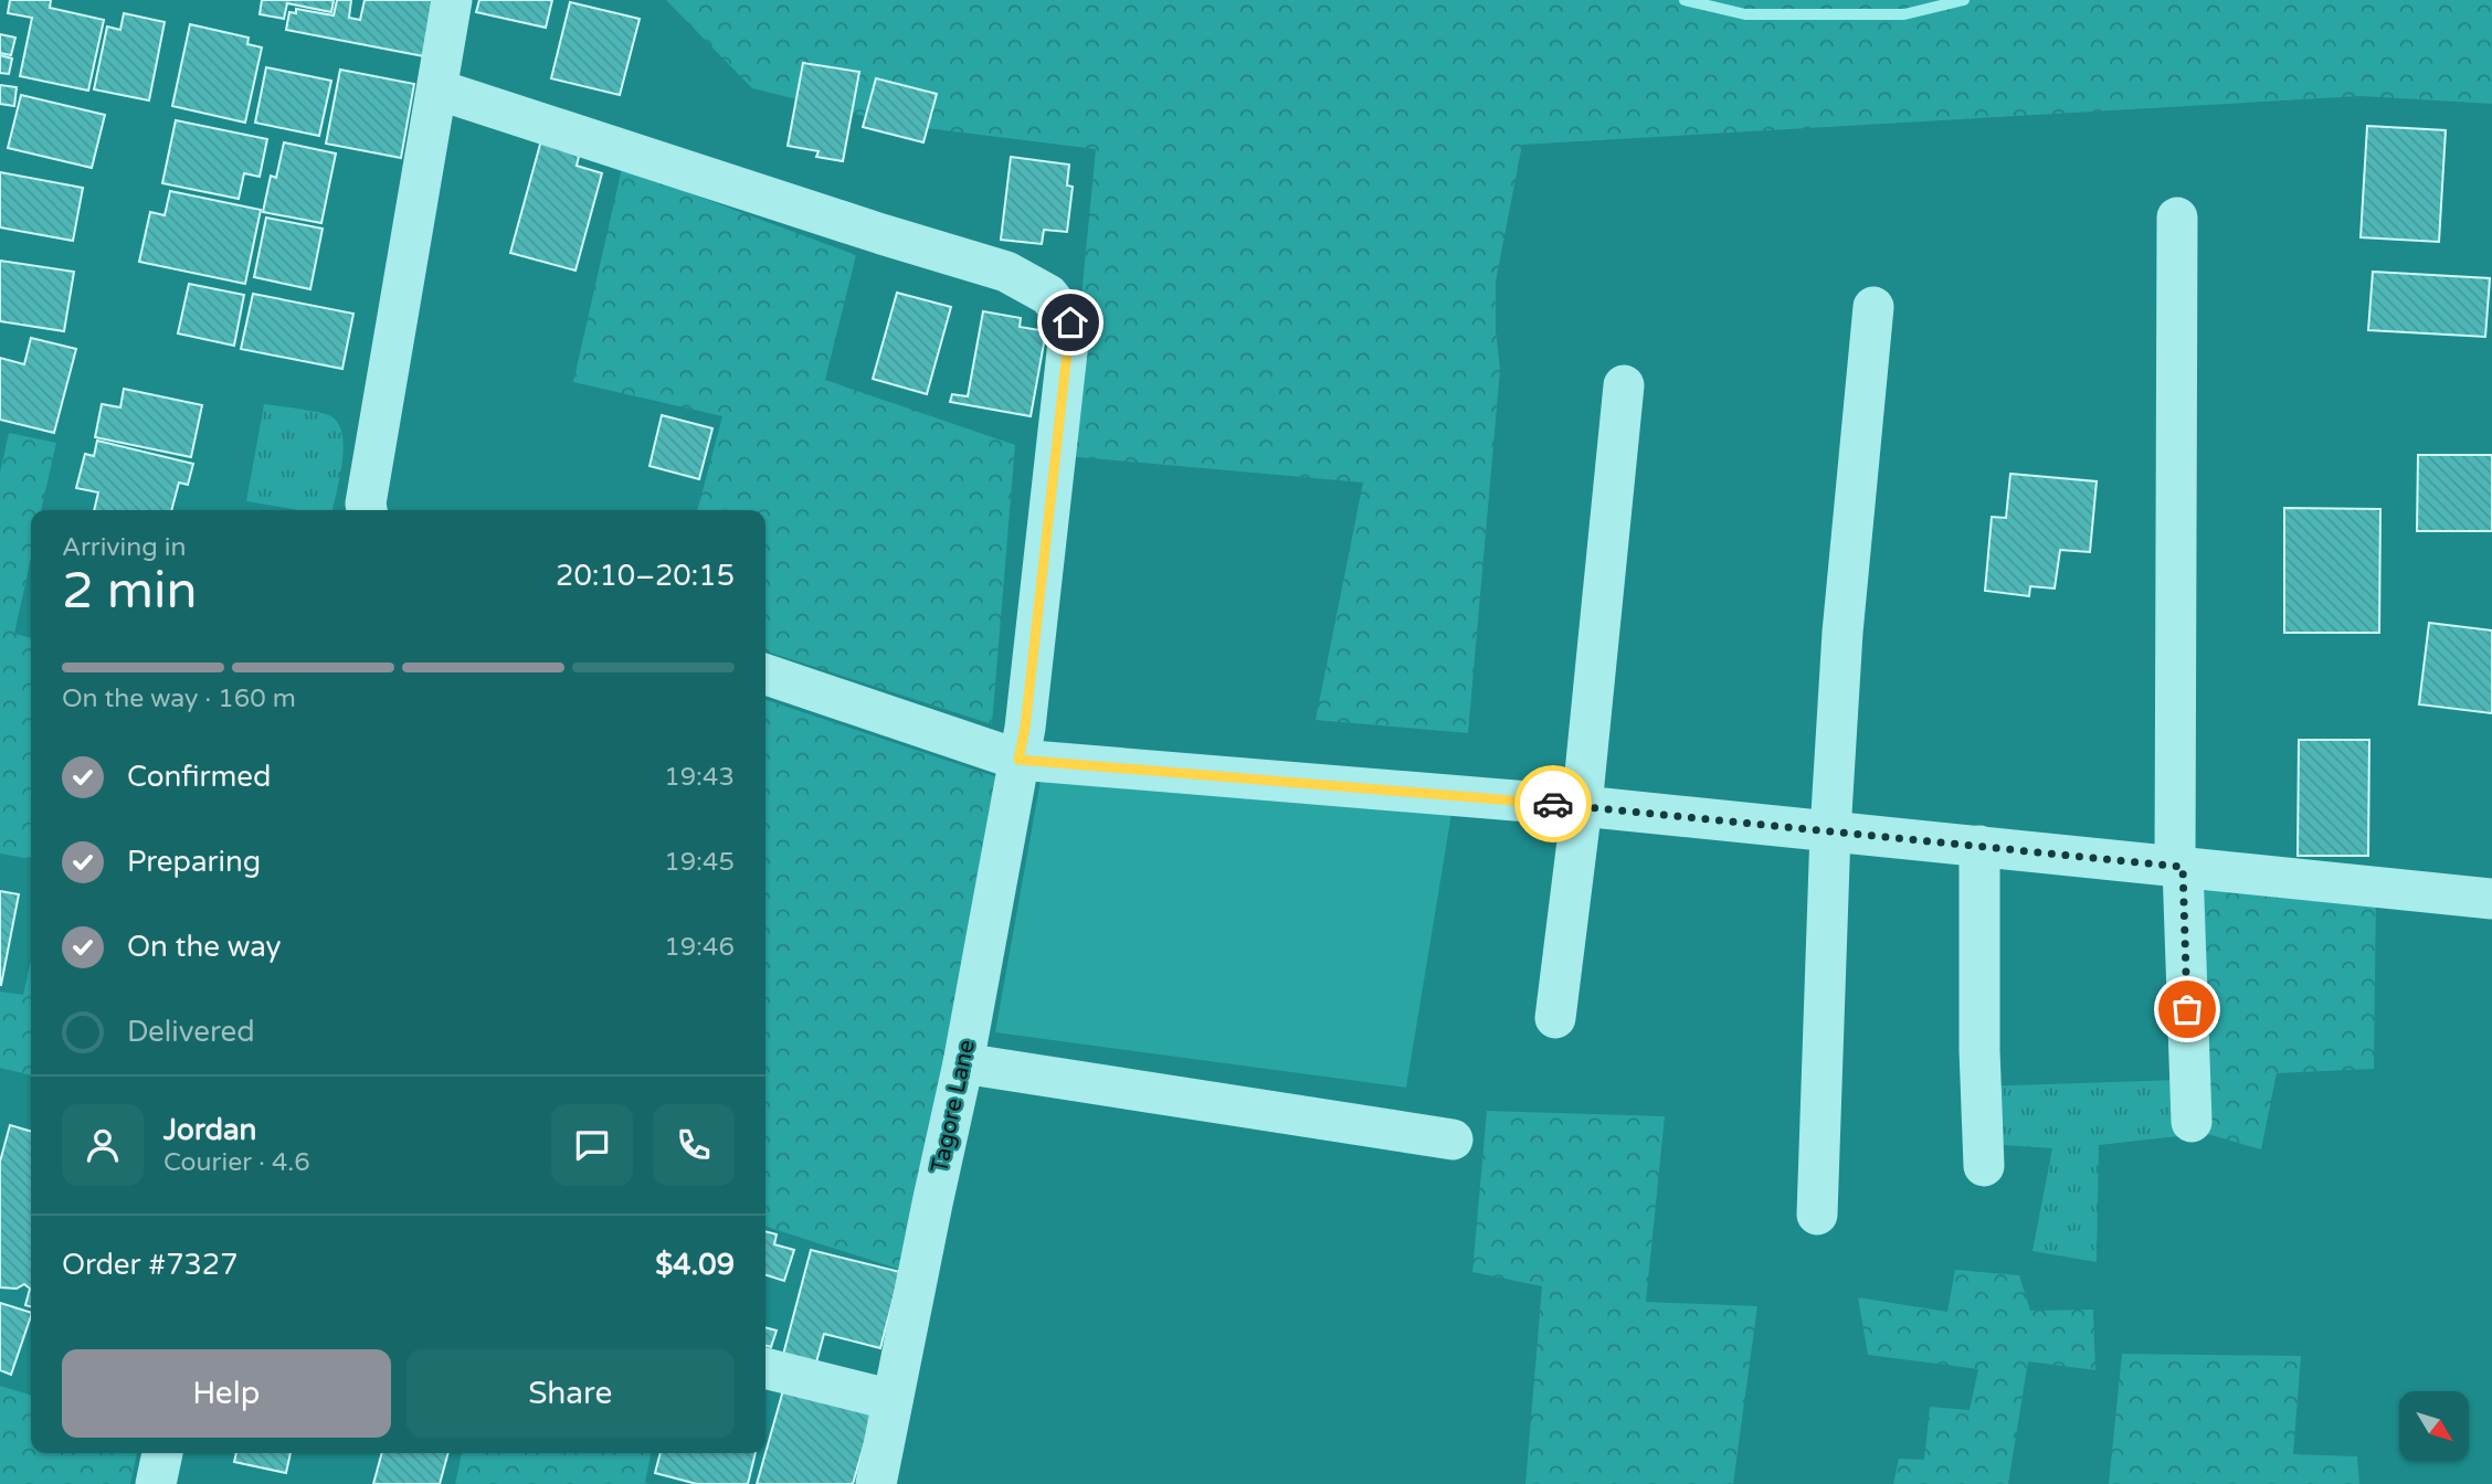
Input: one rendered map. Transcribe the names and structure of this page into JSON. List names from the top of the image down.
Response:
{
  "streets": {
    "street": ["Tagore Lane"]
  },
  "north": "bottom right",
  "page": {
    "heading": ["2 min", "Arriving in", "20:10–20:15"],
    "panel": [
      "Jordan",
      "Courier · 4.6",
      "Order #7327",
      "$4.09"
    ],
    "bar": "On the way · 160 m",
    "list": [
      ["Confirmed", "19:43"],
      ["Preparing", "19:45"],
      ["On the way", "19:46"],
      "Delivered"
    ],
    "buttons": ["Help", "Share"]
  }
}
